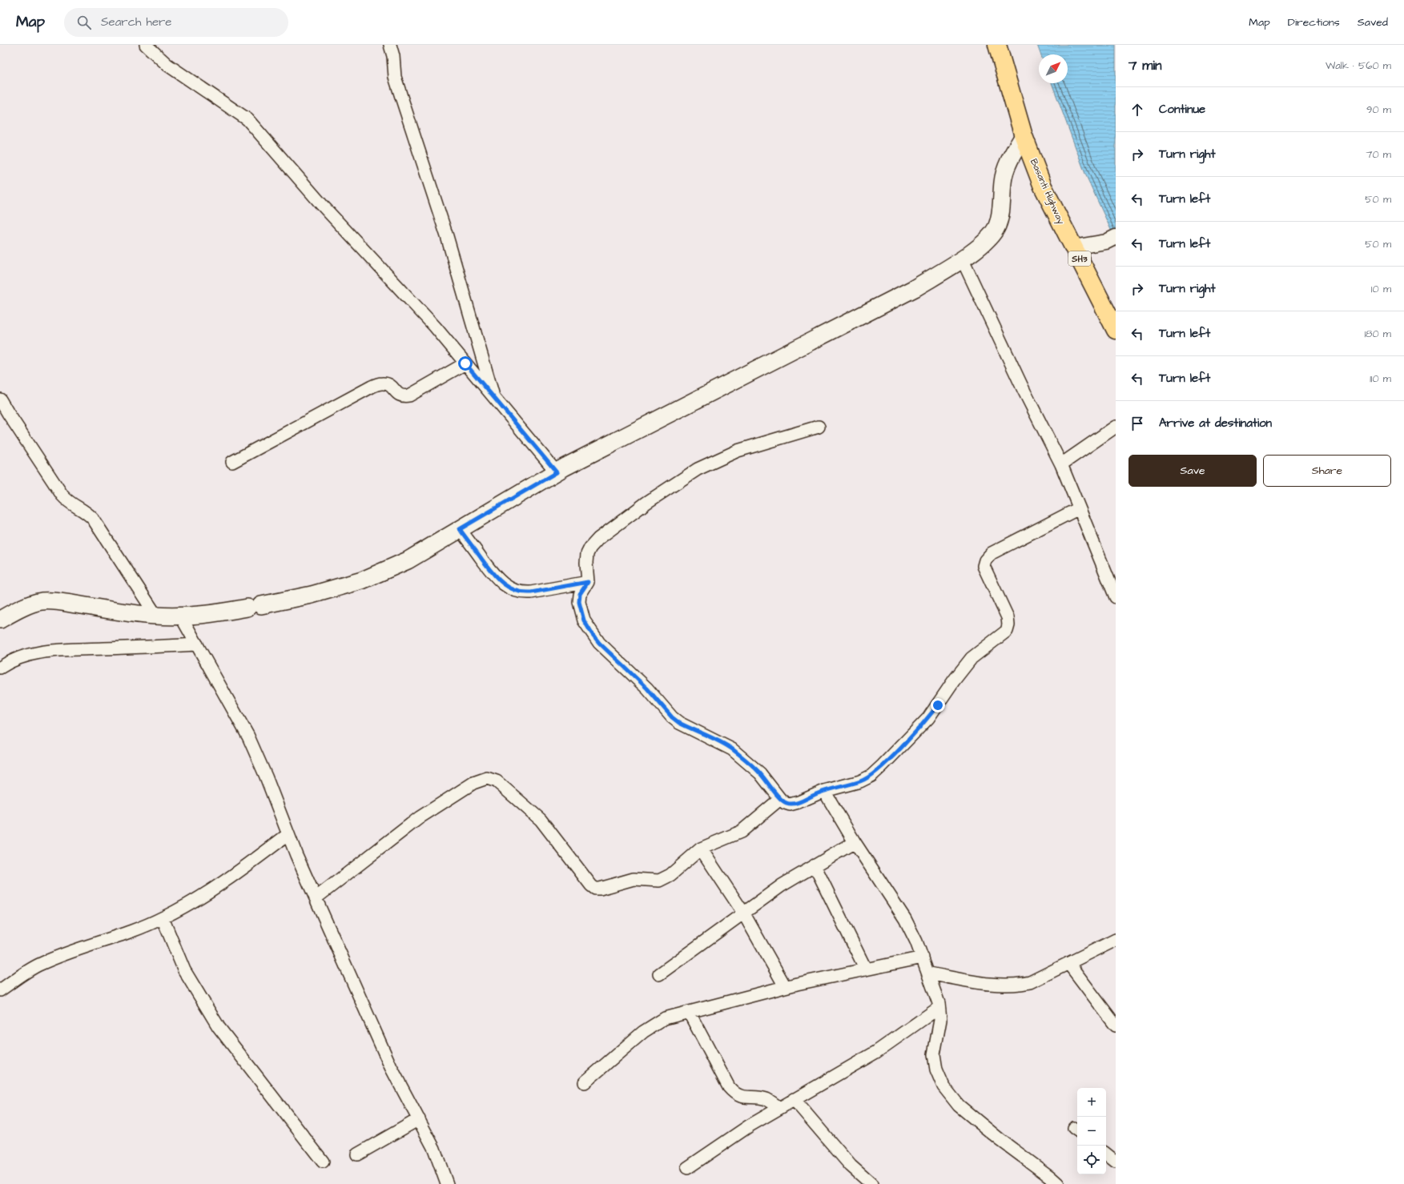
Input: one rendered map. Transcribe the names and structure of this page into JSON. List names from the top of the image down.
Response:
{
  "streets": {
    "main road": ["Basanti Highway", "SH3"]
  },
  "north": "top right",
  "page": {
    "header": "Map",
    "search": "Search here",
    "nav": ["Map", "Directions", "Saved"],
    "heading": ["7 min", "Walk · 560 m"],
    "list": [
      ["Continue", "90 m"],
      ["Turn right", "70 m"],
      ["Turn left", "50 m"],
      ["Turn left", "50 m"],
      ["Turn right", "10 m"],
      ["Turn left", "180 m"],
      ["Turn left", "110 m"],
      "Arrive at destination"
    ],
    "buttons": ["Save", "Share"],
    "map_buttons": ["+", "−"]
  }
}
